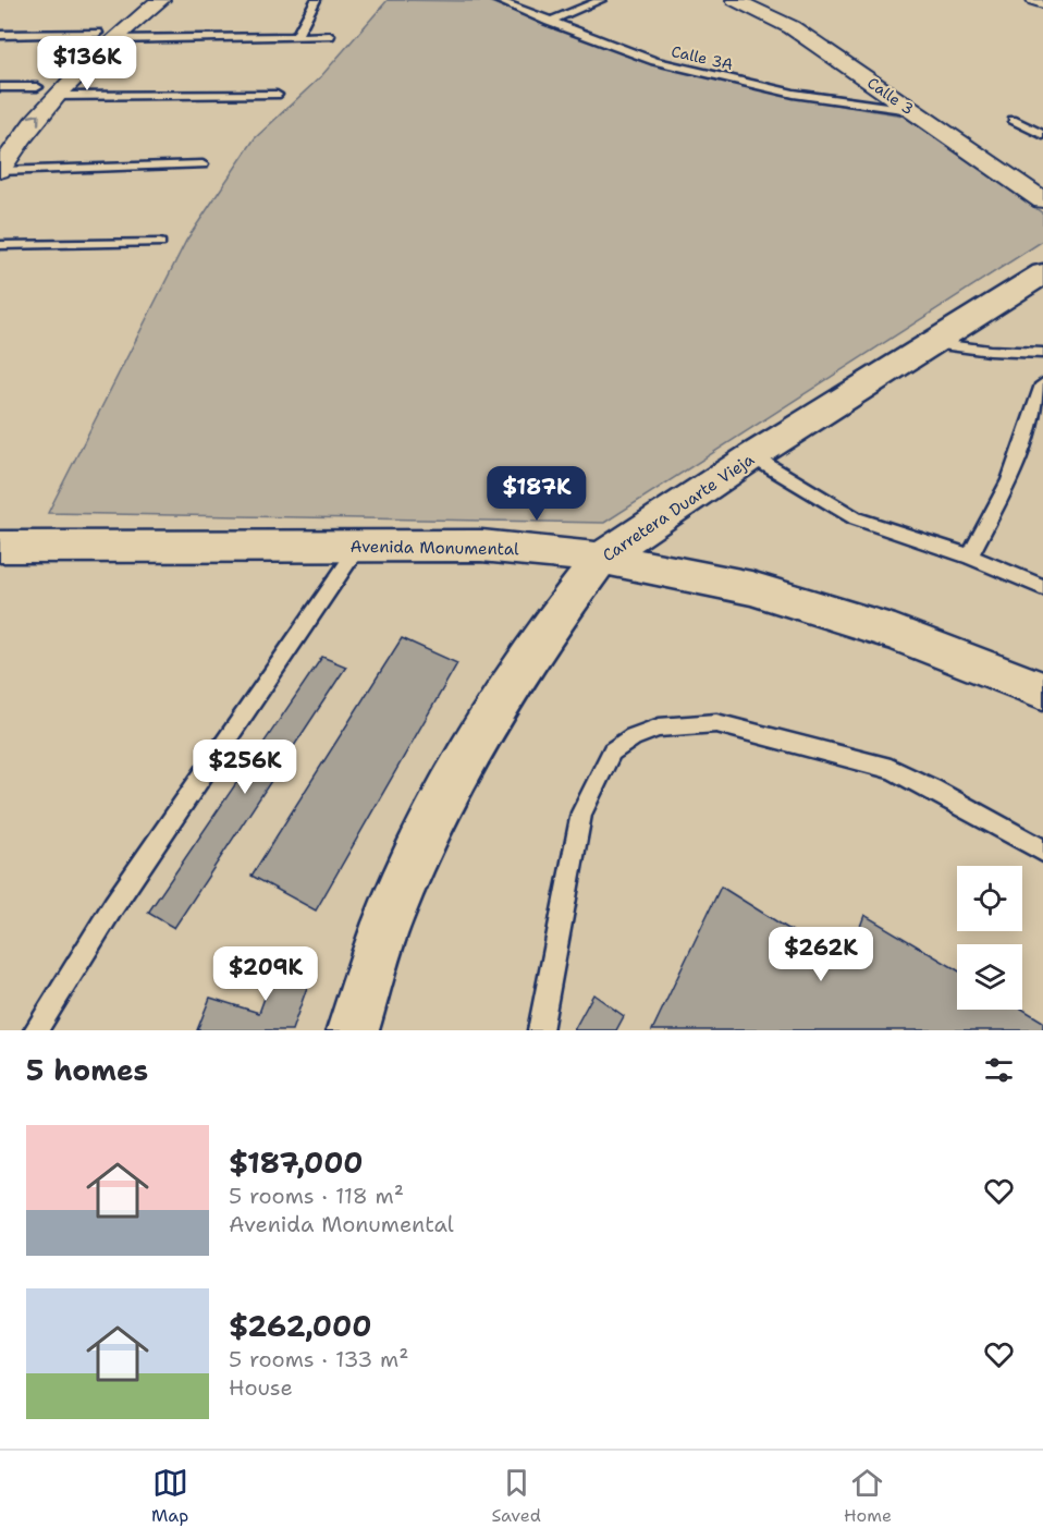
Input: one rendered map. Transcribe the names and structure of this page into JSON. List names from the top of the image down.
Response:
{
  "streets": {
    "main road": ["Carretera Duarte Vieja", "Avenida Monumental"],
    "street": ["Calle 3"],
    "lane": ["Calle 3A"]
  },
  "crossings": [
    ["Calle 3A", "Calle 3"],
    ["Carretera Duarte Vieja", "Avenida Monumental"]
  ],
  "page": {
    "price": [
      "$136K",
      "$187K",
      "$256K",
      "$262K",
      "$209K"
    ],
    "heading": "5 homes",
    "list": [
      {
        "name": "$187,000",
        "note": "5 rooms · 118 m² · Avenida Monumental"
      },
      {
        "name": "$262,000",
        "note": "5 rooms · 133 m² · House"
      }
    ],
    "tabs": ["Map", "Saved", "Home"]
  }
}
